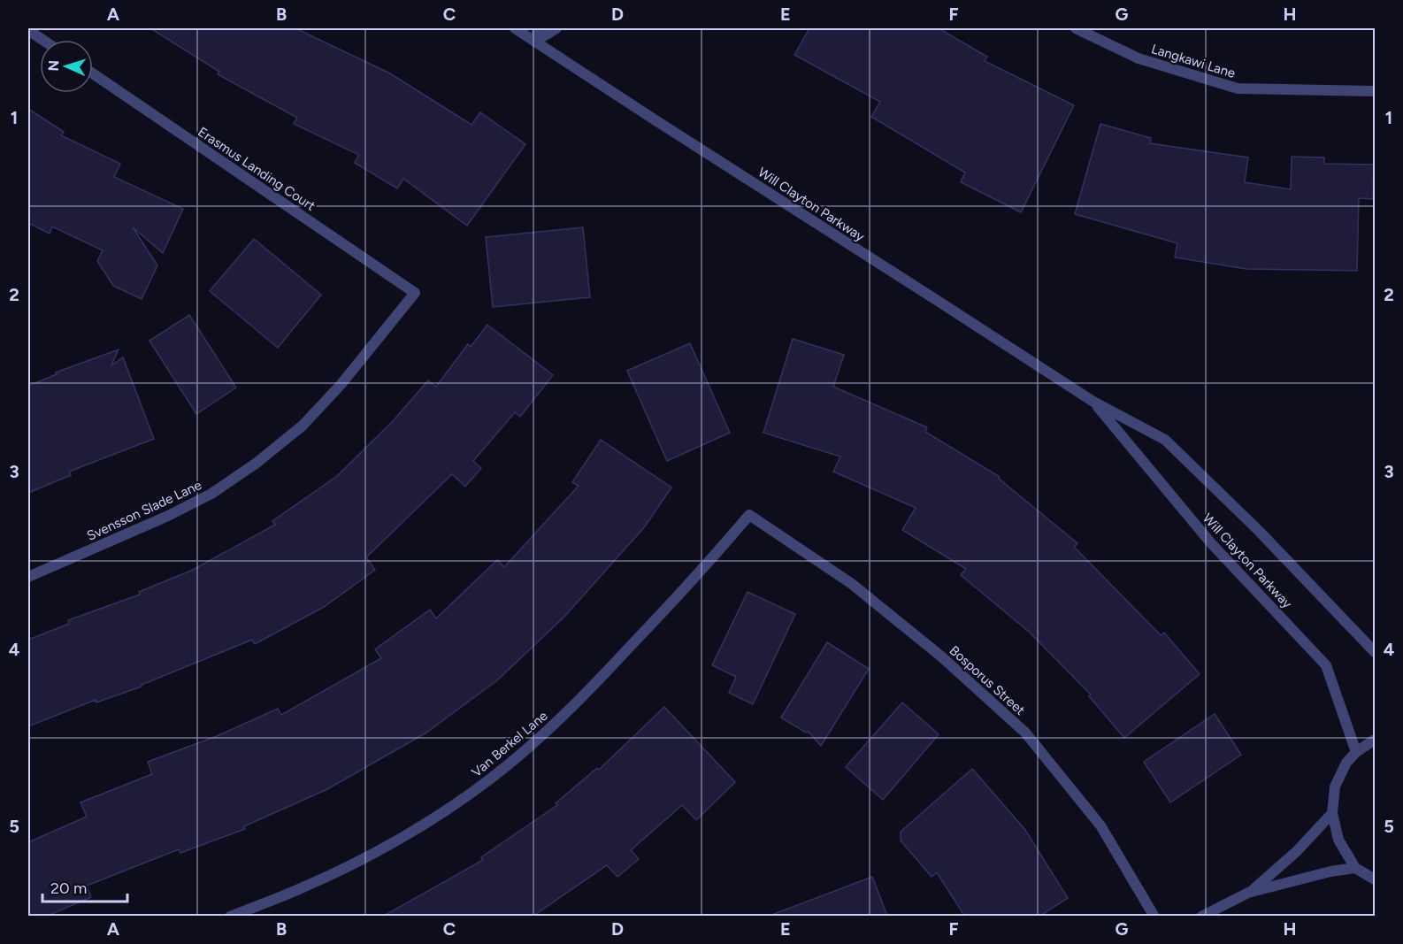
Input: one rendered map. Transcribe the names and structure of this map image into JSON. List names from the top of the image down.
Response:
{
  "streets": {
    "street": [
      "Langkawi Lane",
      "Erasmus Landing Court",
      "Will Clayton Parkway",
      "Svensson Slade Lane",
      "Bosporus Street",
      "Van Berkel Lane"
    ]
  },
  "crossings": [
    ["Erasmus Landing Court", "Svensson Slade Lane"],
    ["Bosporus Street", "Van Berkel Lane"]
  ],
  "scale_bar": "20 m",
  "north": "left",
  "grid": {
    "columns": [
      "A",
      "B",
      "C",
      "D",
      "E",
      "F",
      "G",
      "H"
    ],
    "rows": [
      "1",
      "2",
      "3",
      "4",
      "5"
    ]
  }
}
